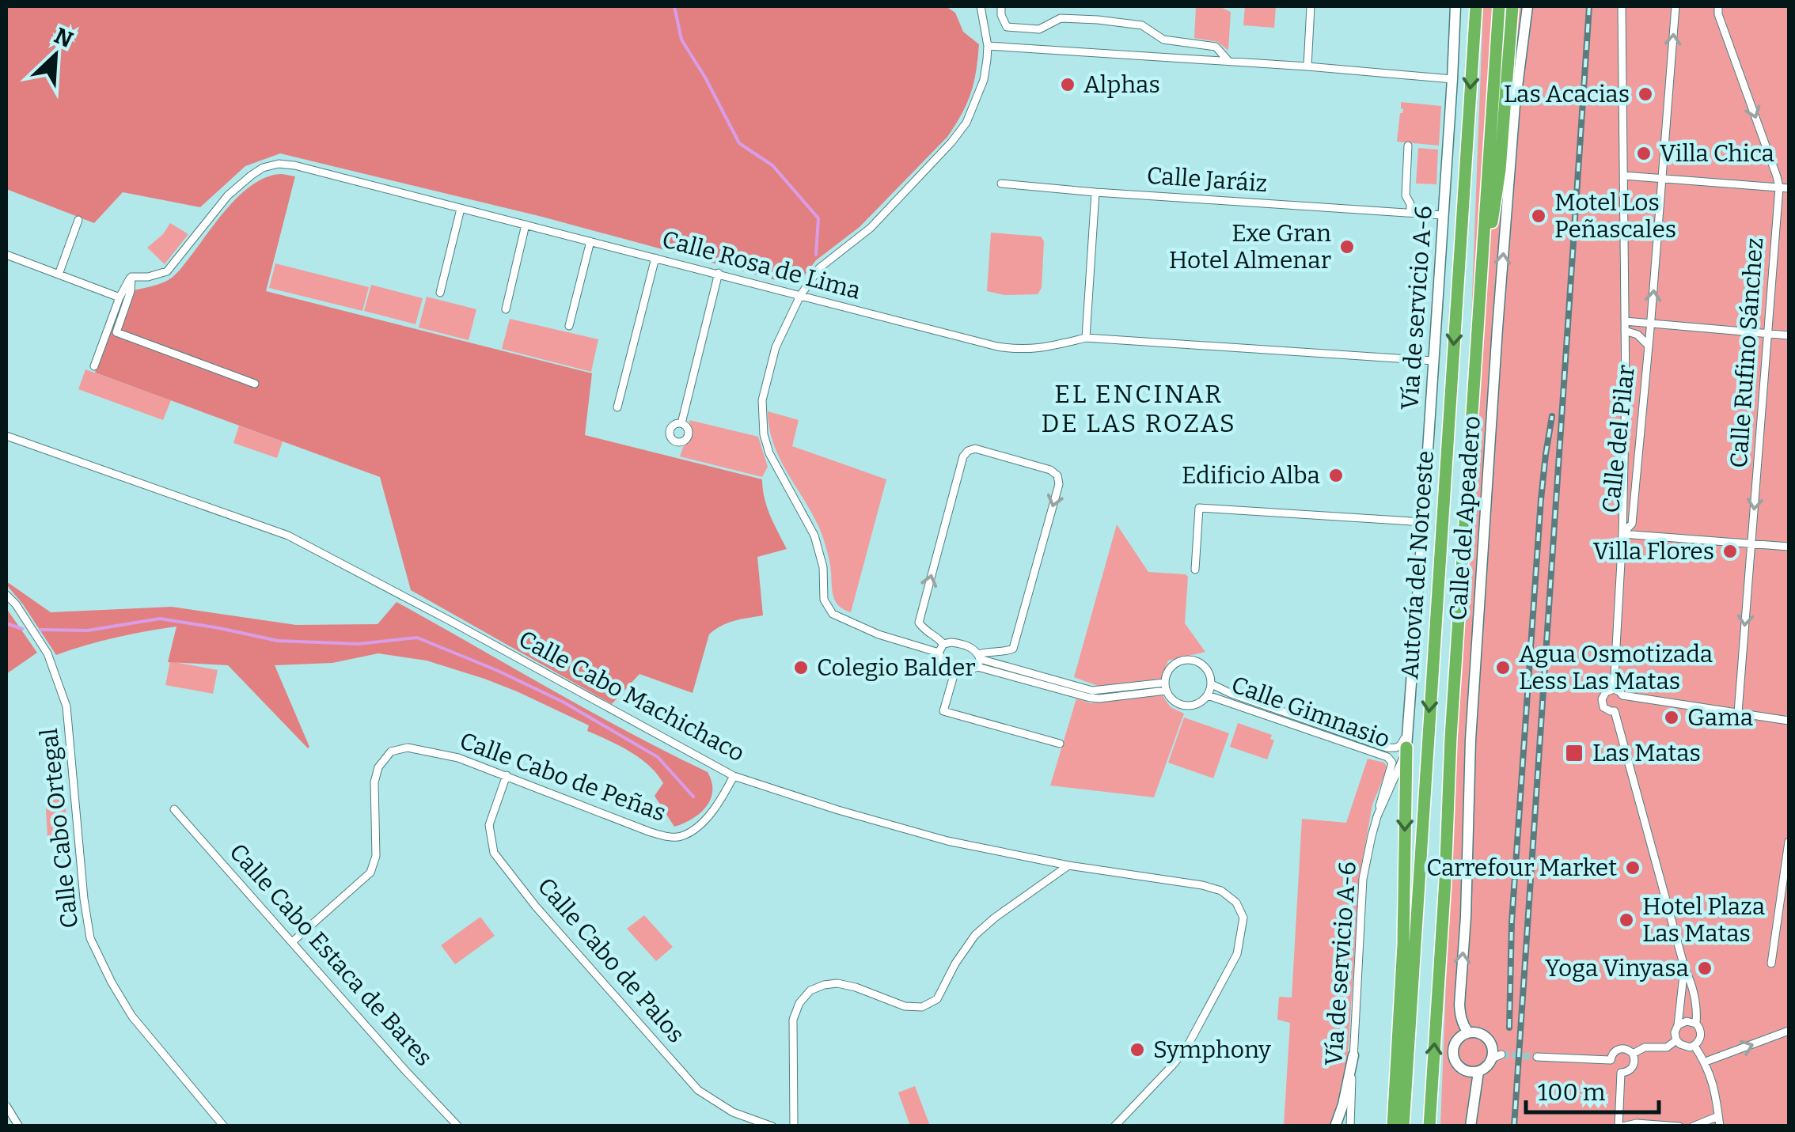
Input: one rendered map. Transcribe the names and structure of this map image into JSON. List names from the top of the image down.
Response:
{
  "streets": {
    "highway": ["Autovía del Noroeste"],
    "street": [
      "Calle Jaráiz",
      "Calle Rosa de Lima",
      "Vía de servicio A-6",
      "Calle Rufino Sánchez",
      "Calle del Pilar",
      "Calle del Apeadero",
      "Calle Cabo Machichaco",
      "Calle Gimnasio",
      "Calle Cabo de Peñas",
      "Calle Cabo Ortegal",
      "Calle Cabo Estaca de Bares",
      "Calle Cabo de Palos"
    ]
  },
  "crossings": [
    ["Calle Jaráiz", "Vía de servicio A-6"],
    ["Calle Rosa de Lima", "Vía de servicio A-6"],
    ["Vía de servicio A-6", "Calle Gimnasio"],
    ["Calle Cabo Machichaco", "Calle Cabo de Peñas"],
    ["Calle Cabo de Peñas", "Calle Cabo Estaca de Bares"],
    ["Calle Cabo de Peñas", "Calle Cabo de Palos"]
  ],
  "one_way": ["Calle Rufino Sánchez", "Calle del Apeadero"],
  "districts": ["EL ENCINAR DE LAS ROZAS"],
  "places": {
    "other": [
      "Alphas",
      "Las Acacias",
      "Villa Chica",
      "Motel Los Peñascales",
      "Exe Gran Hotel Almenar",
      "Edificio Alba",
      "Villa Flores",
      "Colegio Balder",
      "Agua Osmotizada Less Las Matas",
      "Gama",
      "Carrefour Market",
      "Hotel Plaza Las Matas",
      "Yoga Vinyasa",
      "Symphony"
    ],
    "transit": ["Las Matas"]
  },
  "scale_bar": "100 m",
  "north": "top right"
}
